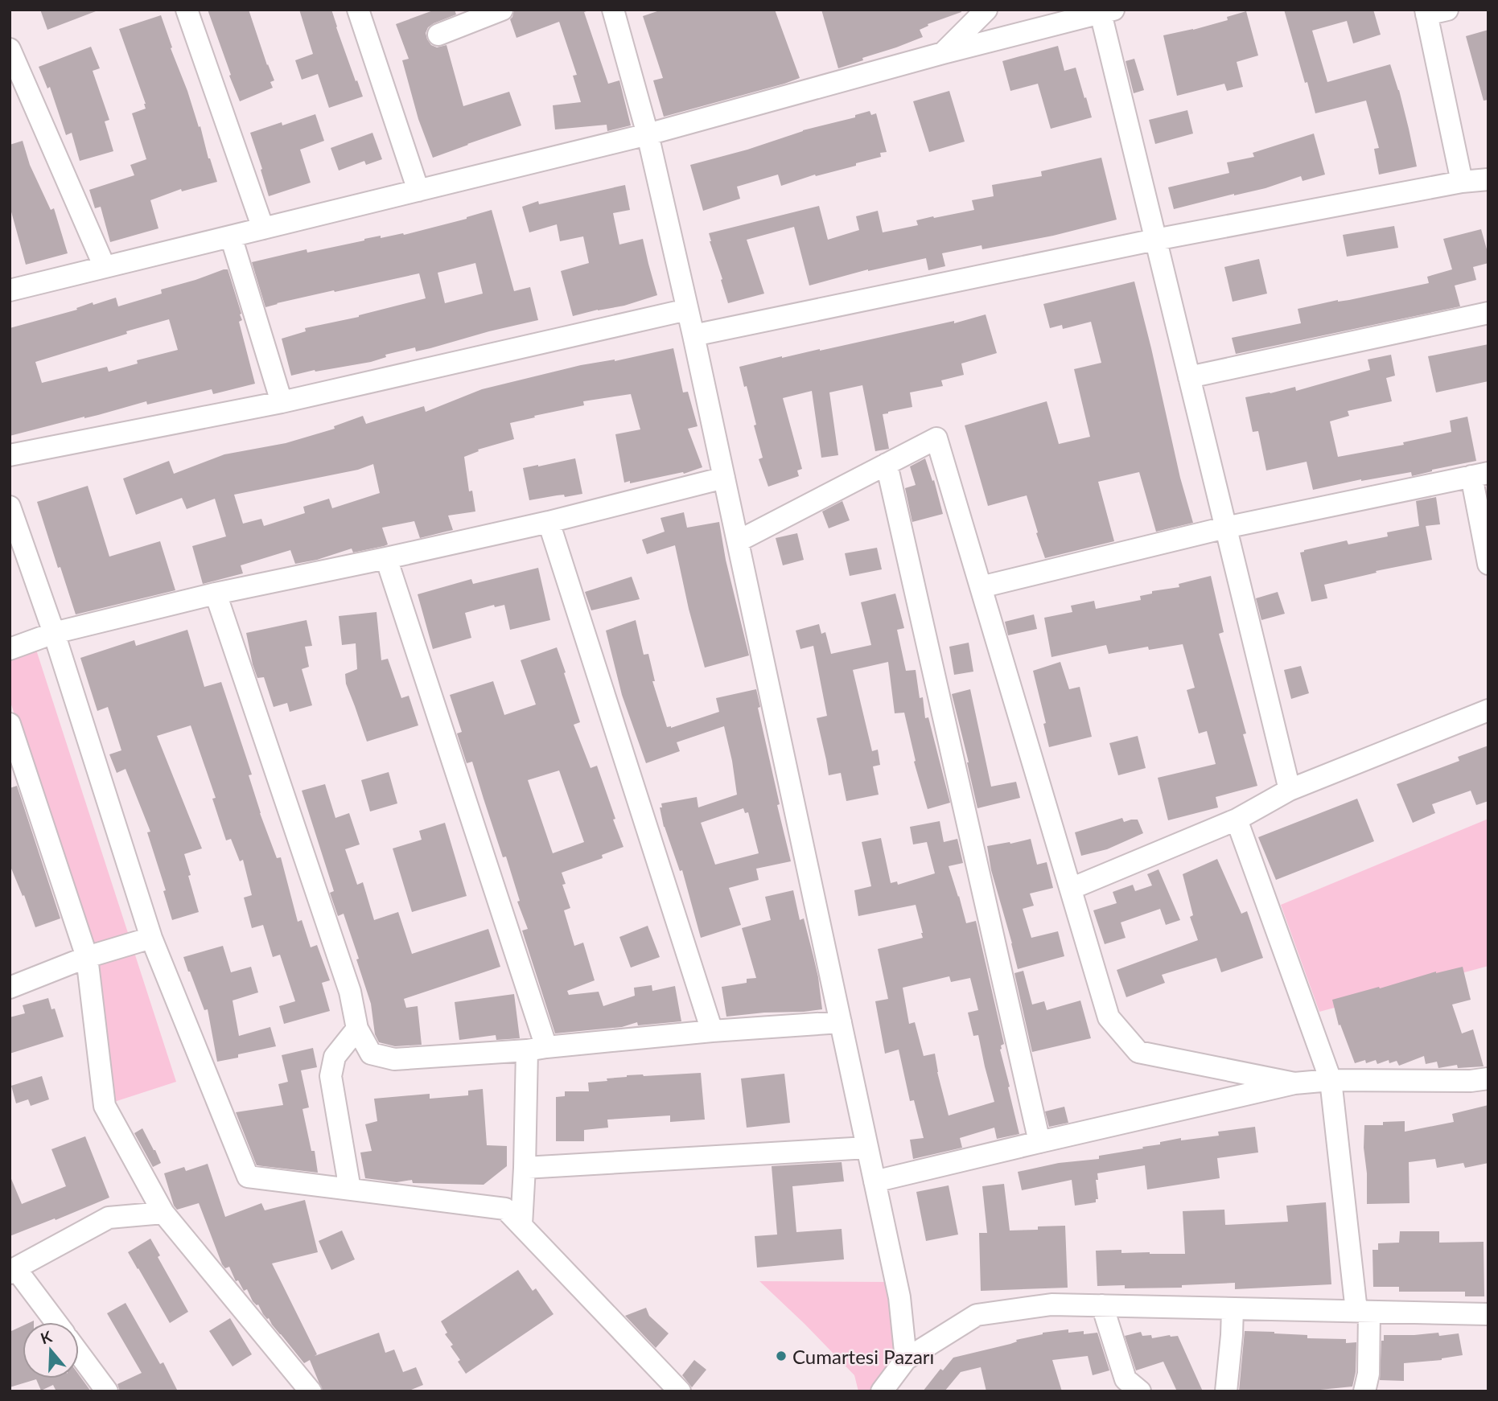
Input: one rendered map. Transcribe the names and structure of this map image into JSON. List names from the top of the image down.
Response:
{
  "places": ["Cumartesi Pazarı"],
  "north": "top"
}
